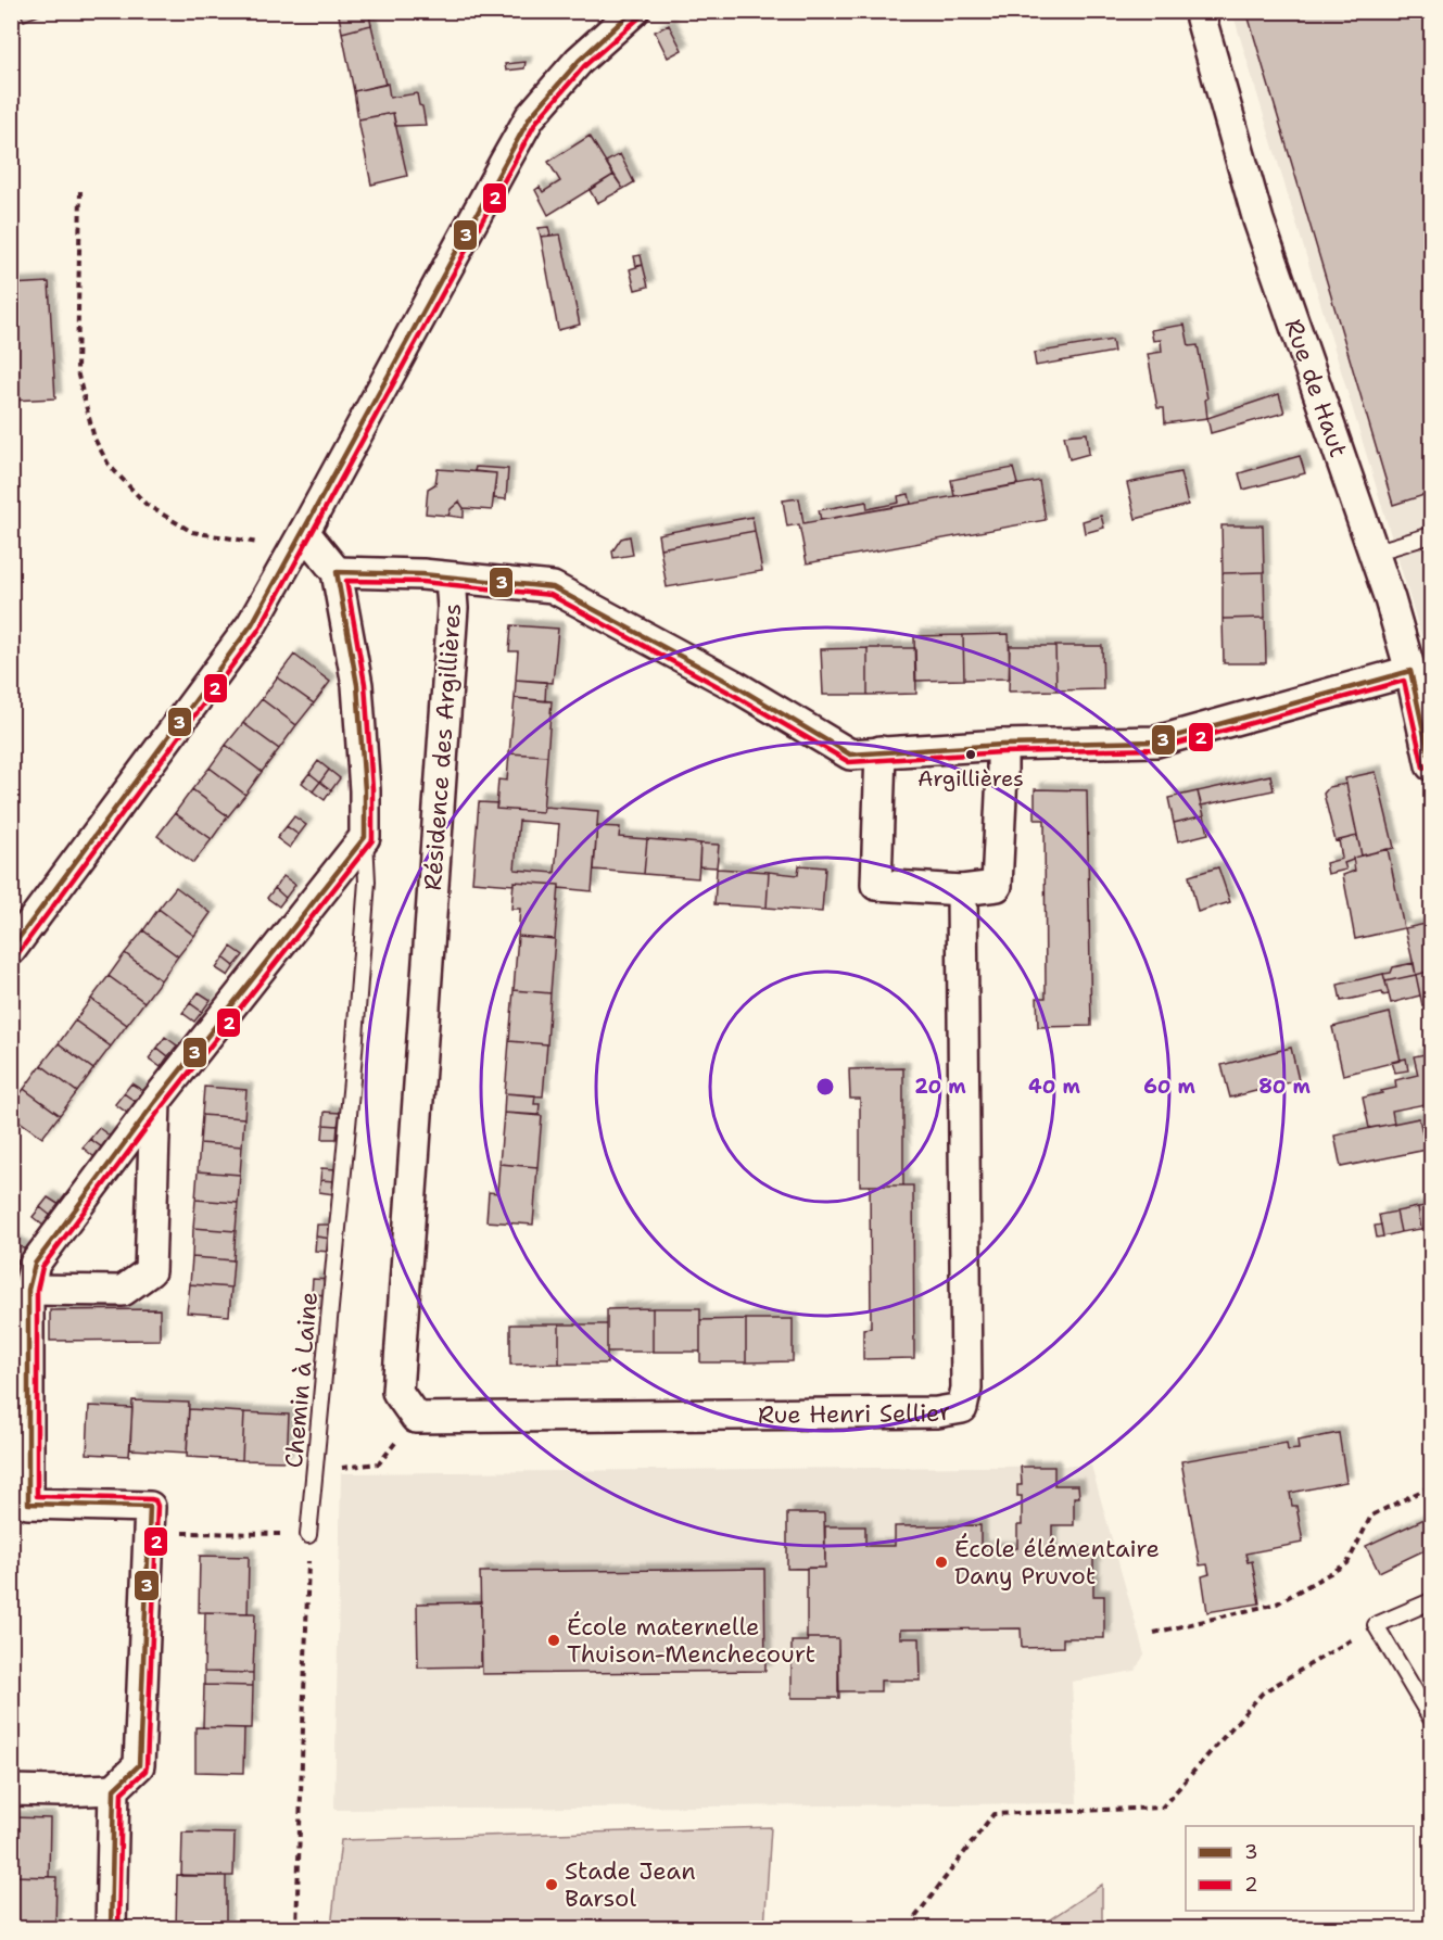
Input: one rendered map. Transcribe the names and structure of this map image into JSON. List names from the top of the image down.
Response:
{
  "streets": {
    "street": ["Rue de Haut", "Résidence des Argillières", "Rue Henri Sellier"],
    "lane": ["Chemin à Laine"]
  },
  "crossings": [
    ["Résidence des Argillières", "Rue Henri Sellier"]
  ],
  "places": [
    "Argillières",
    "École élémentaire Dany Pruvot",
    "École maternelle Thuison-Menchecourt",
    "Stade Jean Barsol"
  ],
  "lines": ["transit line 3", "transit line 2"],
  "legend": ["3", "2"],
  "rings": [
    "20 m",
    "40 m",
    "60 m",
    "80 m"
  ]
}
